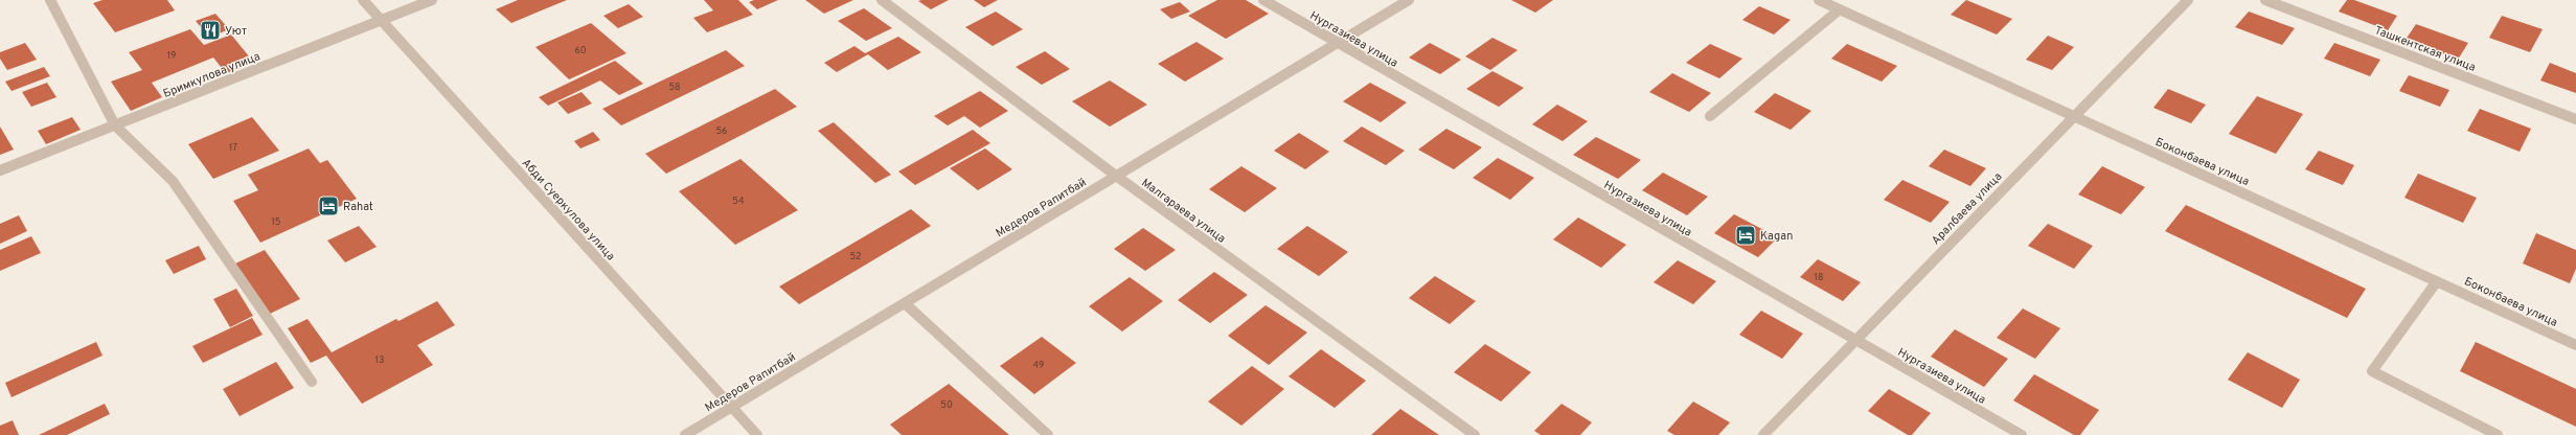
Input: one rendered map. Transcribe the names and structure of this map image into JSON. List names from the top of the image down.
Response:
{
  "streets": {
    "street": [
      "Нургазиева улица",
      "Ташкентская улица",
      "Бримкулова улица",
      "Боконбаева улица",
      "Медеров Рапитбай",
      "Аралбаева улица",
      "Абди Суеркулова улица",
      "Малгараева улица"
    ]
  },
  "crossings": [
    ["Нургазиева улица", "Медеров Рапитбай"],
    ["Нургазиева улица", "Аралбаева улица"],
    ["Бримкулова улица", "Абди Суеркулова улица"],
    ["Боконбаева улица", "Аралбаева улица"],
    ["Медеров Рапитбай", "Абди Суеркулова улица"],
    ["Медеров Рапитбай", "Малгараева улица"]
  ],
  "places": {
    "restaurant": ["Уют"],
    "hotel": ["Rahat", "Kagan"]
  },
  "house_numbers": [
    "60",
    "19",
    "58",
    "56",
    "17",
    "54",
    "15",
    "52",
    "18",
    "13",
    "49",
    "50"
  ]
}
